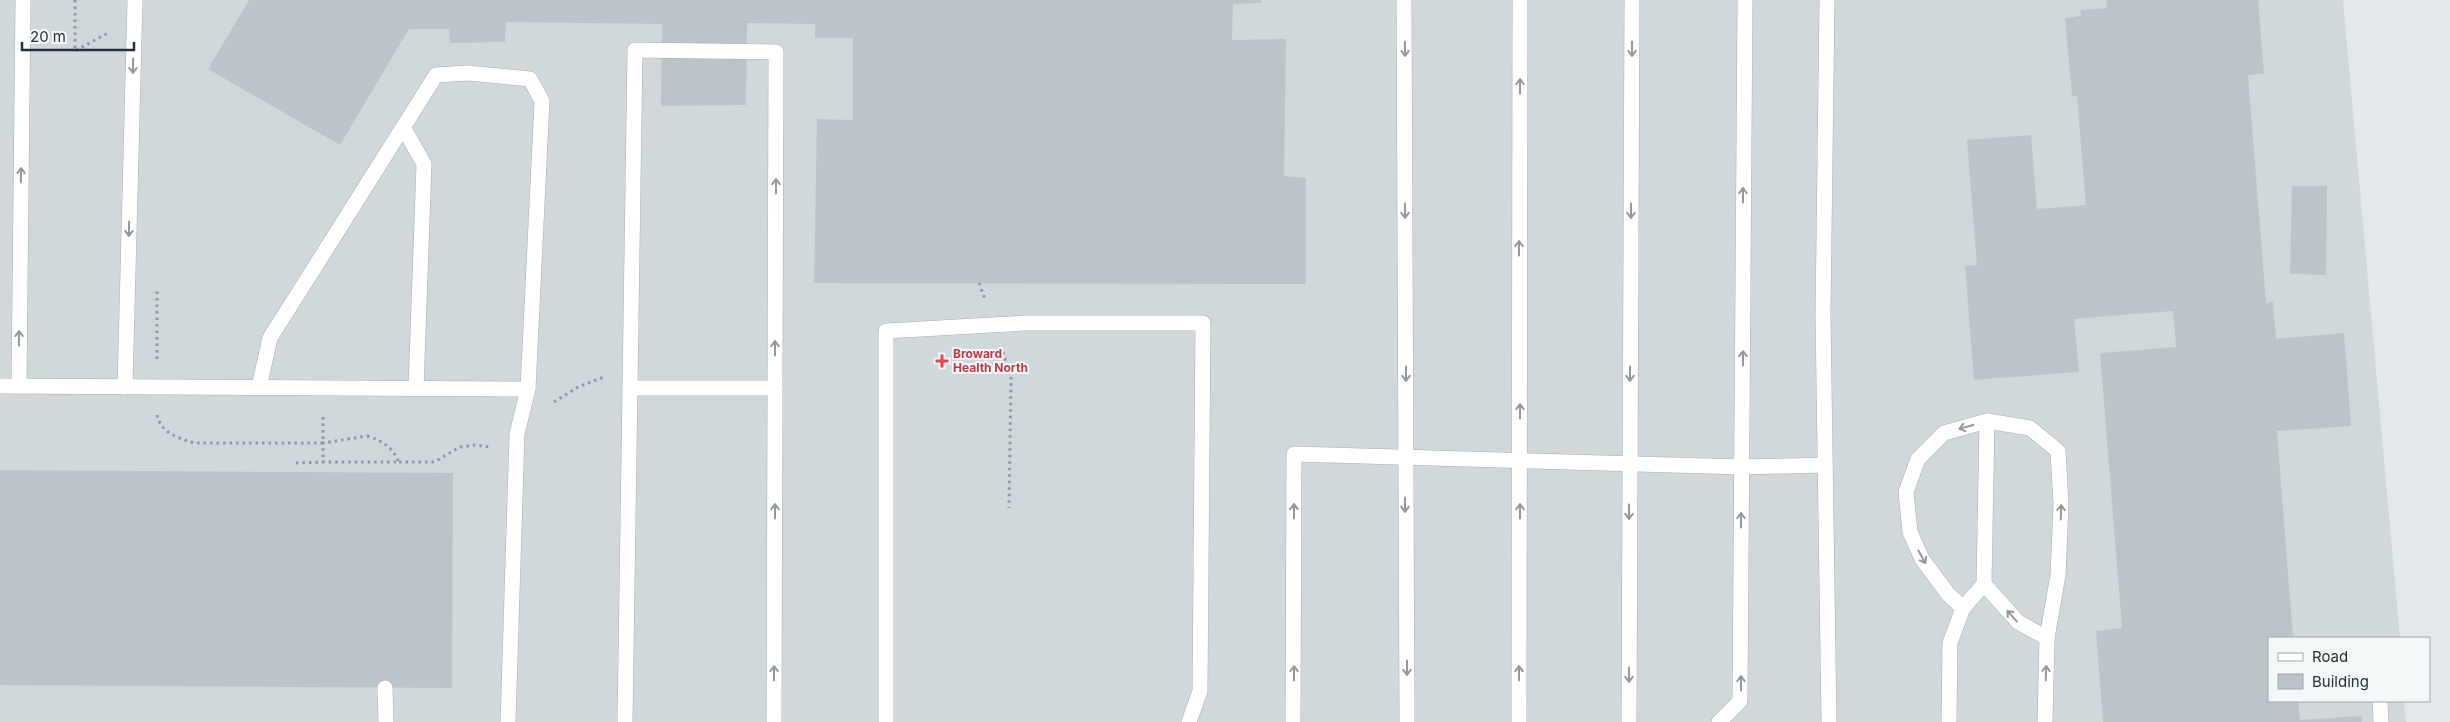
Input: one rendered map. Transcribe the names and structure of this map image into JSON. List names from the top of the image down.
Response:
{
  "places": {
    "health": ["Broward Health North"]
  },
  "legend": ["Road", "Building"],
  "scale_bar": "20 m"
}
